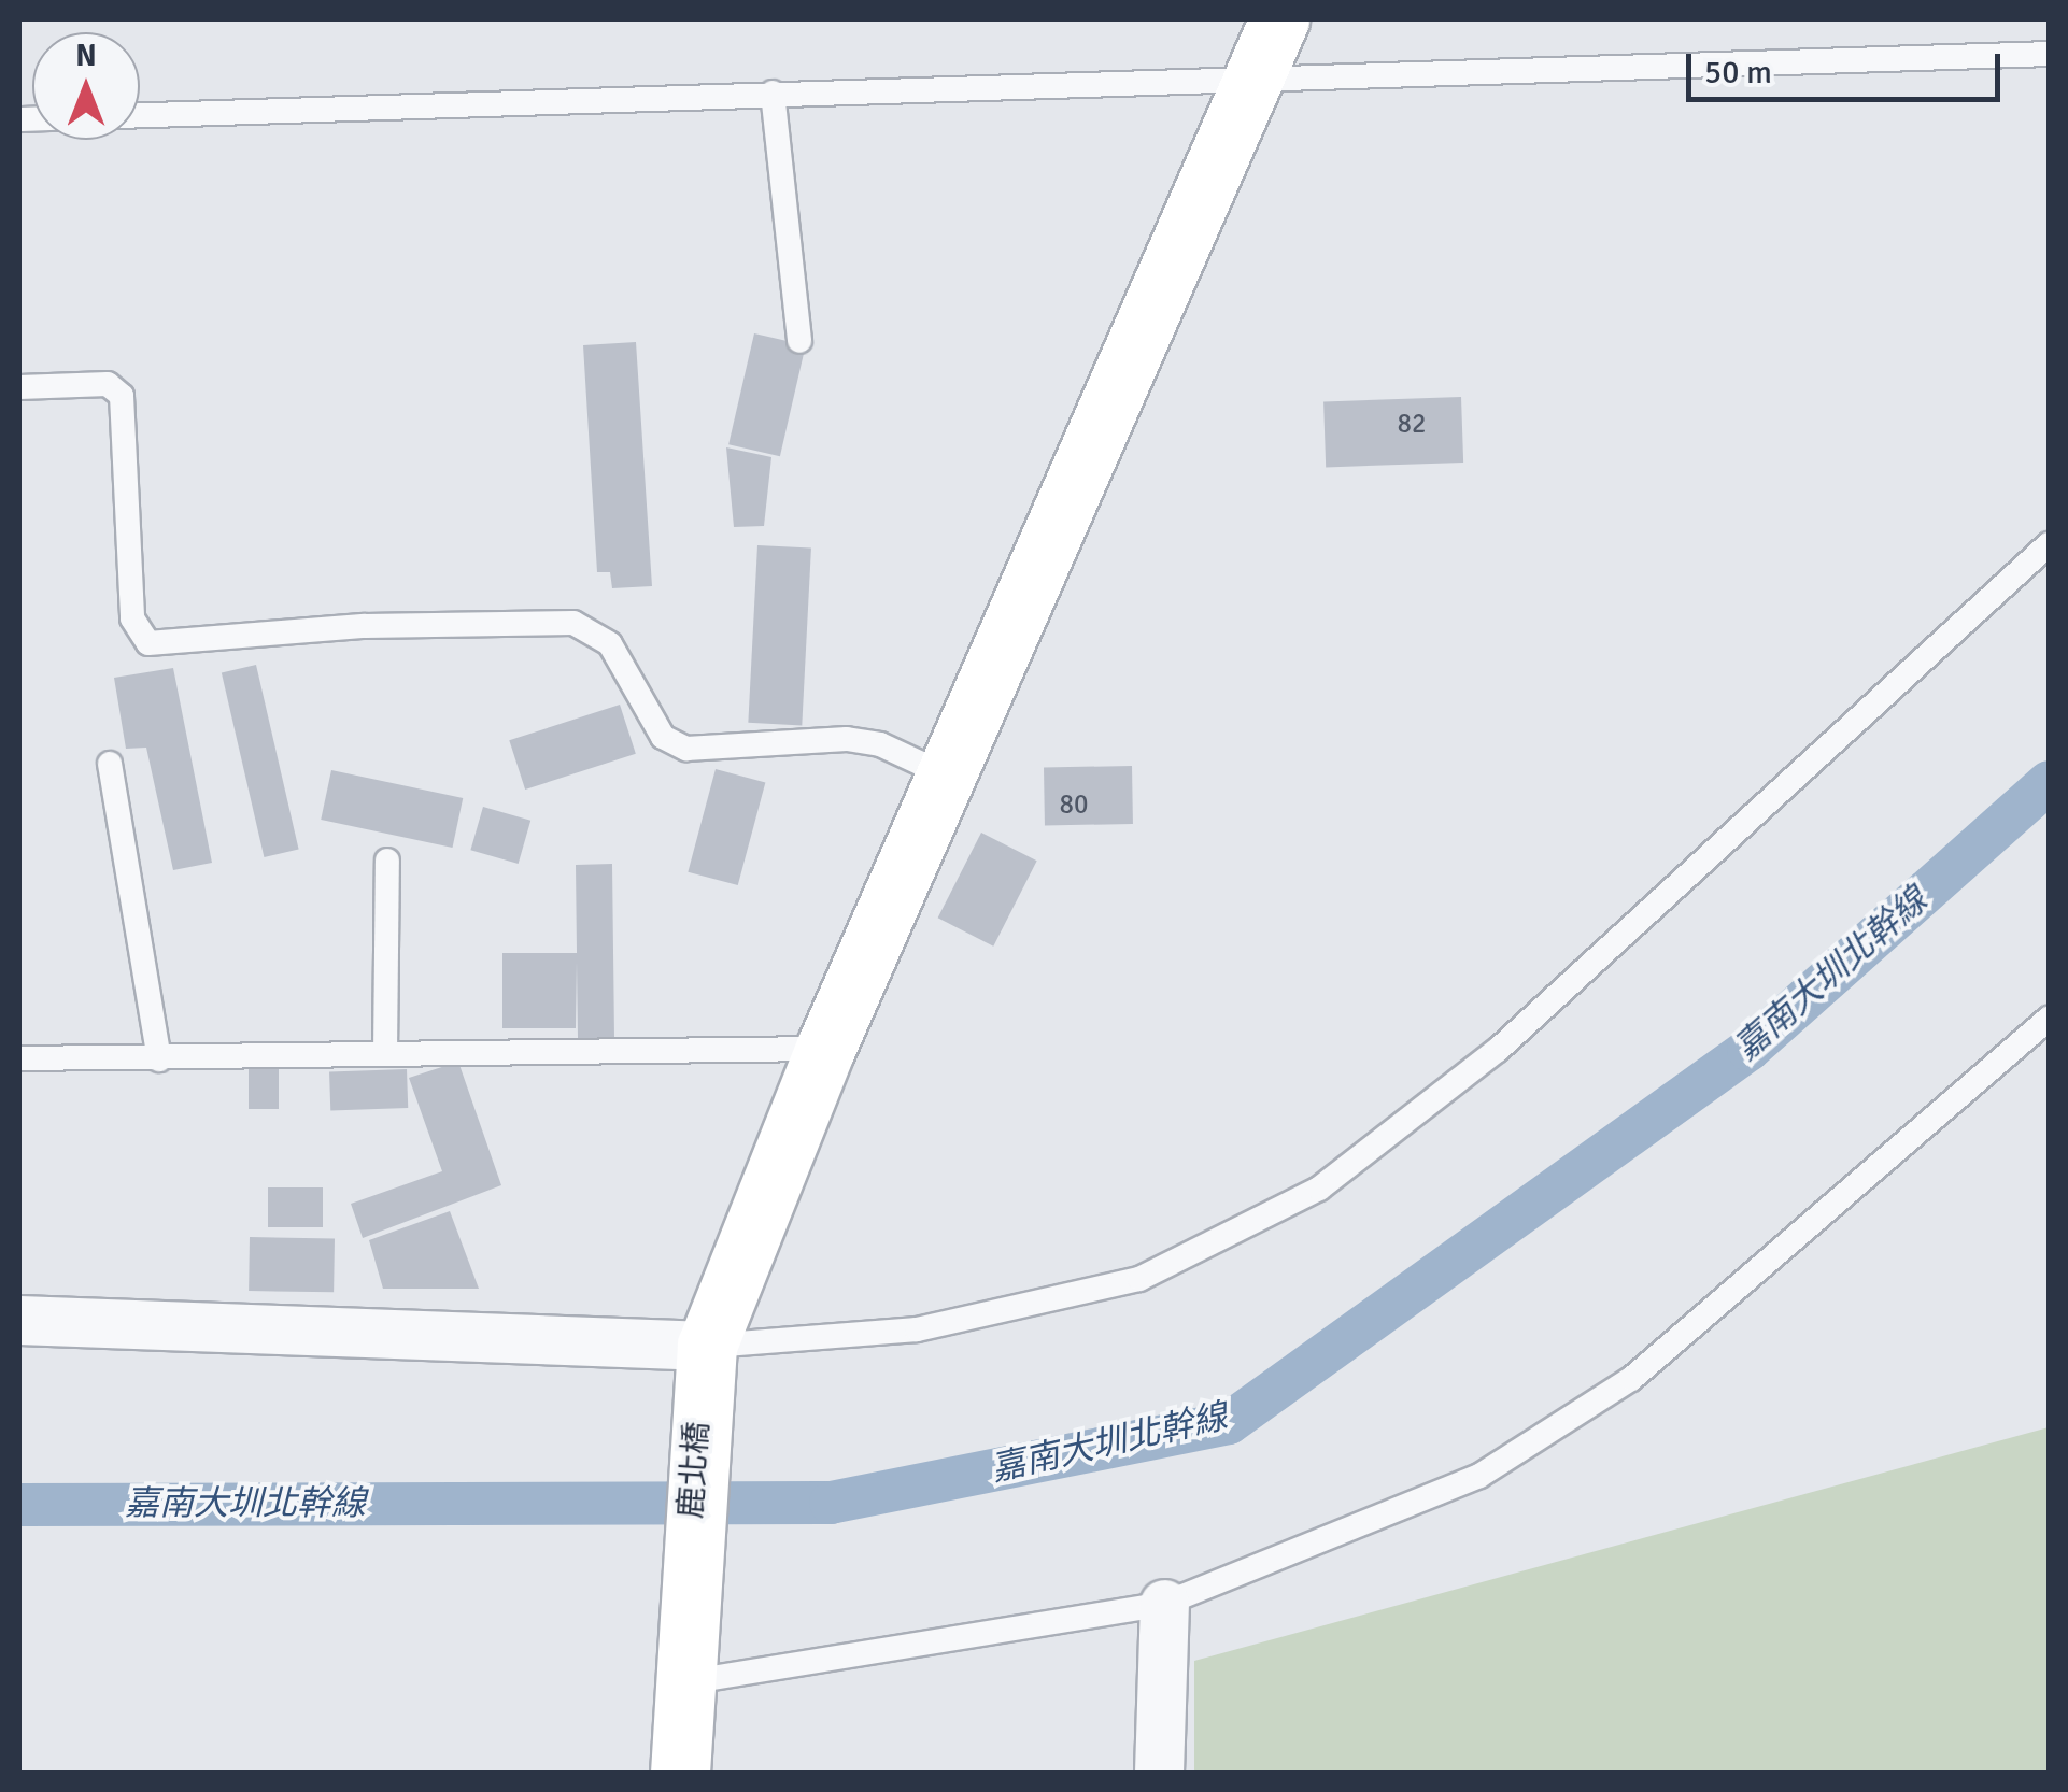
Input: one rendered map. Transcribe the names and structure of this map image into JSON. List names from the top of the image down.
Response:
{
  "streets": {
    "main road": ["鹿北橋"]
  },
  "water": ["嘉南大圳北幹線"],
  "house_numbers": ["82", "80"],
  "scale_bar": "50 m",
  "north": "top"
}
